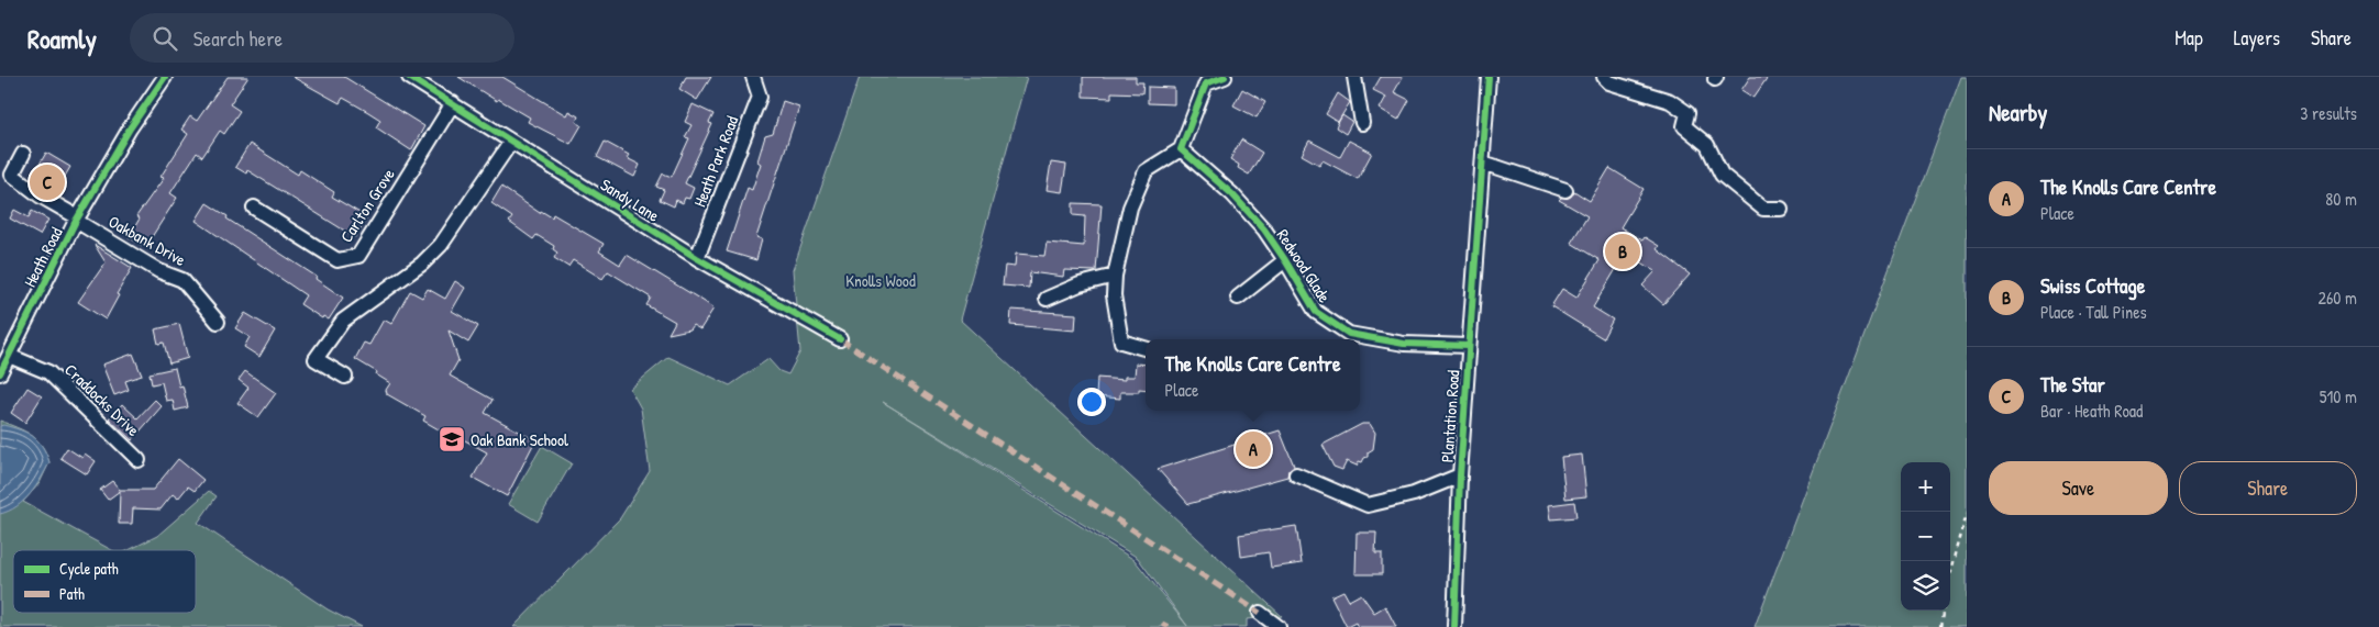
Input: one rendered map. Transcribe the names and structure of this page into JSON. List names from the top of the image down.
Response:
{
  "streets": {
    "street": [
      "Heath Park Road",
      "Sandy Lane",
      "Carlton Grove",
      "Oakbank Drive",
      "Heath Road",
      "Redwood Glade",
      "Craddocks Drive",
      "Plantation Road"
    ]
  },
  "crossings": [
    ["Heath Park Road", "Sandy Lane"],
    ["Sandy Lane", "Carlton Grove"],
    ["Oakbank Drive", "Heath Road"],
    ["Heath Road", "Craddocks Drive"],
    ["Redwood Glade", "Plantation Road"]
  ],
  "parks": ["Knolls Wood"],
  "places": {
    "school or university": ["Oak Bank School"]
  },
  "legend": ["Cycle path", "Path"],
  "page": {
    "header": "Roamly",
    "search": "Search here",
    "nav": ["Map", "Layers", "Share"],
    "heading": ["Nearby", "3 results"],
    "list": [
      {
        "mark": "A",
        "name": "The Knolls Care Centre",
        "note": "Place",
        "value": "80 m"
      },
      {
        "mark": "B",
        "name": "Swiss Cottage",
        "note": "Place · Tall Pines",
        "value": "260 m"
      },
      {
        "mark": "C",
        "name": "The Star",
        "note": "Bar · Heath Road",
        "value": "510 m"
      }
    ],
    "pins": ["C", "B", "A"],
    "popup": ["The Knolls Care Centre", "Place"],
    "buttons": ["Save", "Share"],
    "map_buttons": ["+", "−"]
  }
}
